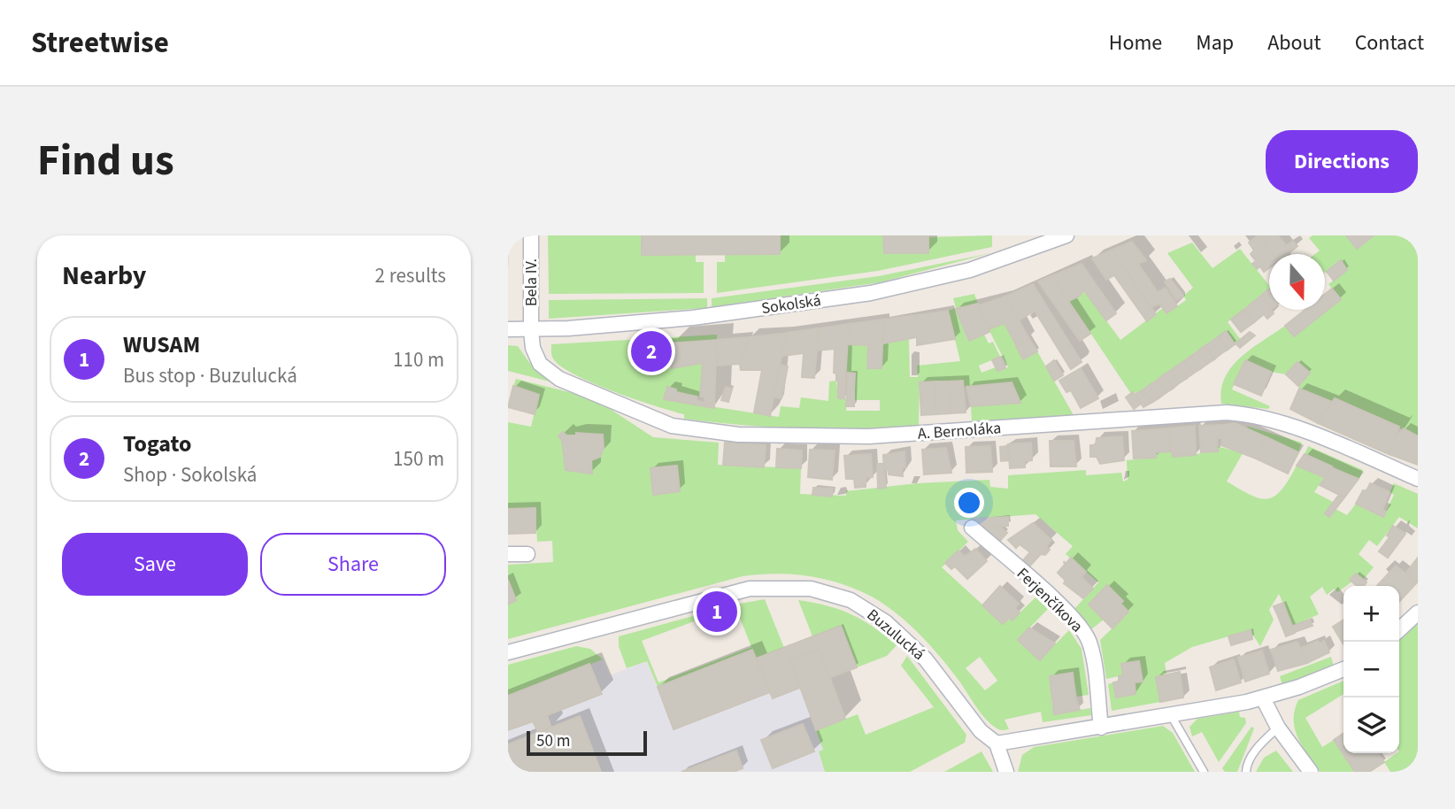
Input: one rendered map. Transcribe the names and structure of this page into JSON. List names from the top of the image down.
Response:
{
  "streets": {
    "street": [
      "Bela IV.",
      "Sokolská",
      "A. Bernoláka",
      "Ferjenčíkova",
      "Buzulucká"
    ]
  },
  "crossings": [
    ["Bela IV.", "Sokolská"],
    ["Bela IV.", "A. Bernoláka"],
    ["Sokolská", "A. Bernoláka"]
  ],
  "scale_bar": "50 m",
  "north": "bottom",
  "page": {
    "header": "Streetwise",
    "nav": [
      "Home",
      "Map",
      "About",
      "Contact"
    ],
    "title": "Find us",
    "buttons": [
      "Directions",
      ["Save", "Share"]
    ],
    "heading": ["Nearby", "2 results"],
    "list": [
      {
        "mark": "1",
        "name": "WUSAM",
        "note": "Bus stop · Buzulucká",
        "value": "110 m"
      },
      {
        "mark": "2",
        "name": "Togato",
        "note": "Shop · Sokolská",
        "value": "150 m"
      }
    ],
    "pins": ["2", "1"],
    "map_buttons": ["+", "−"],
    "scale": "50 m"
  }
}
